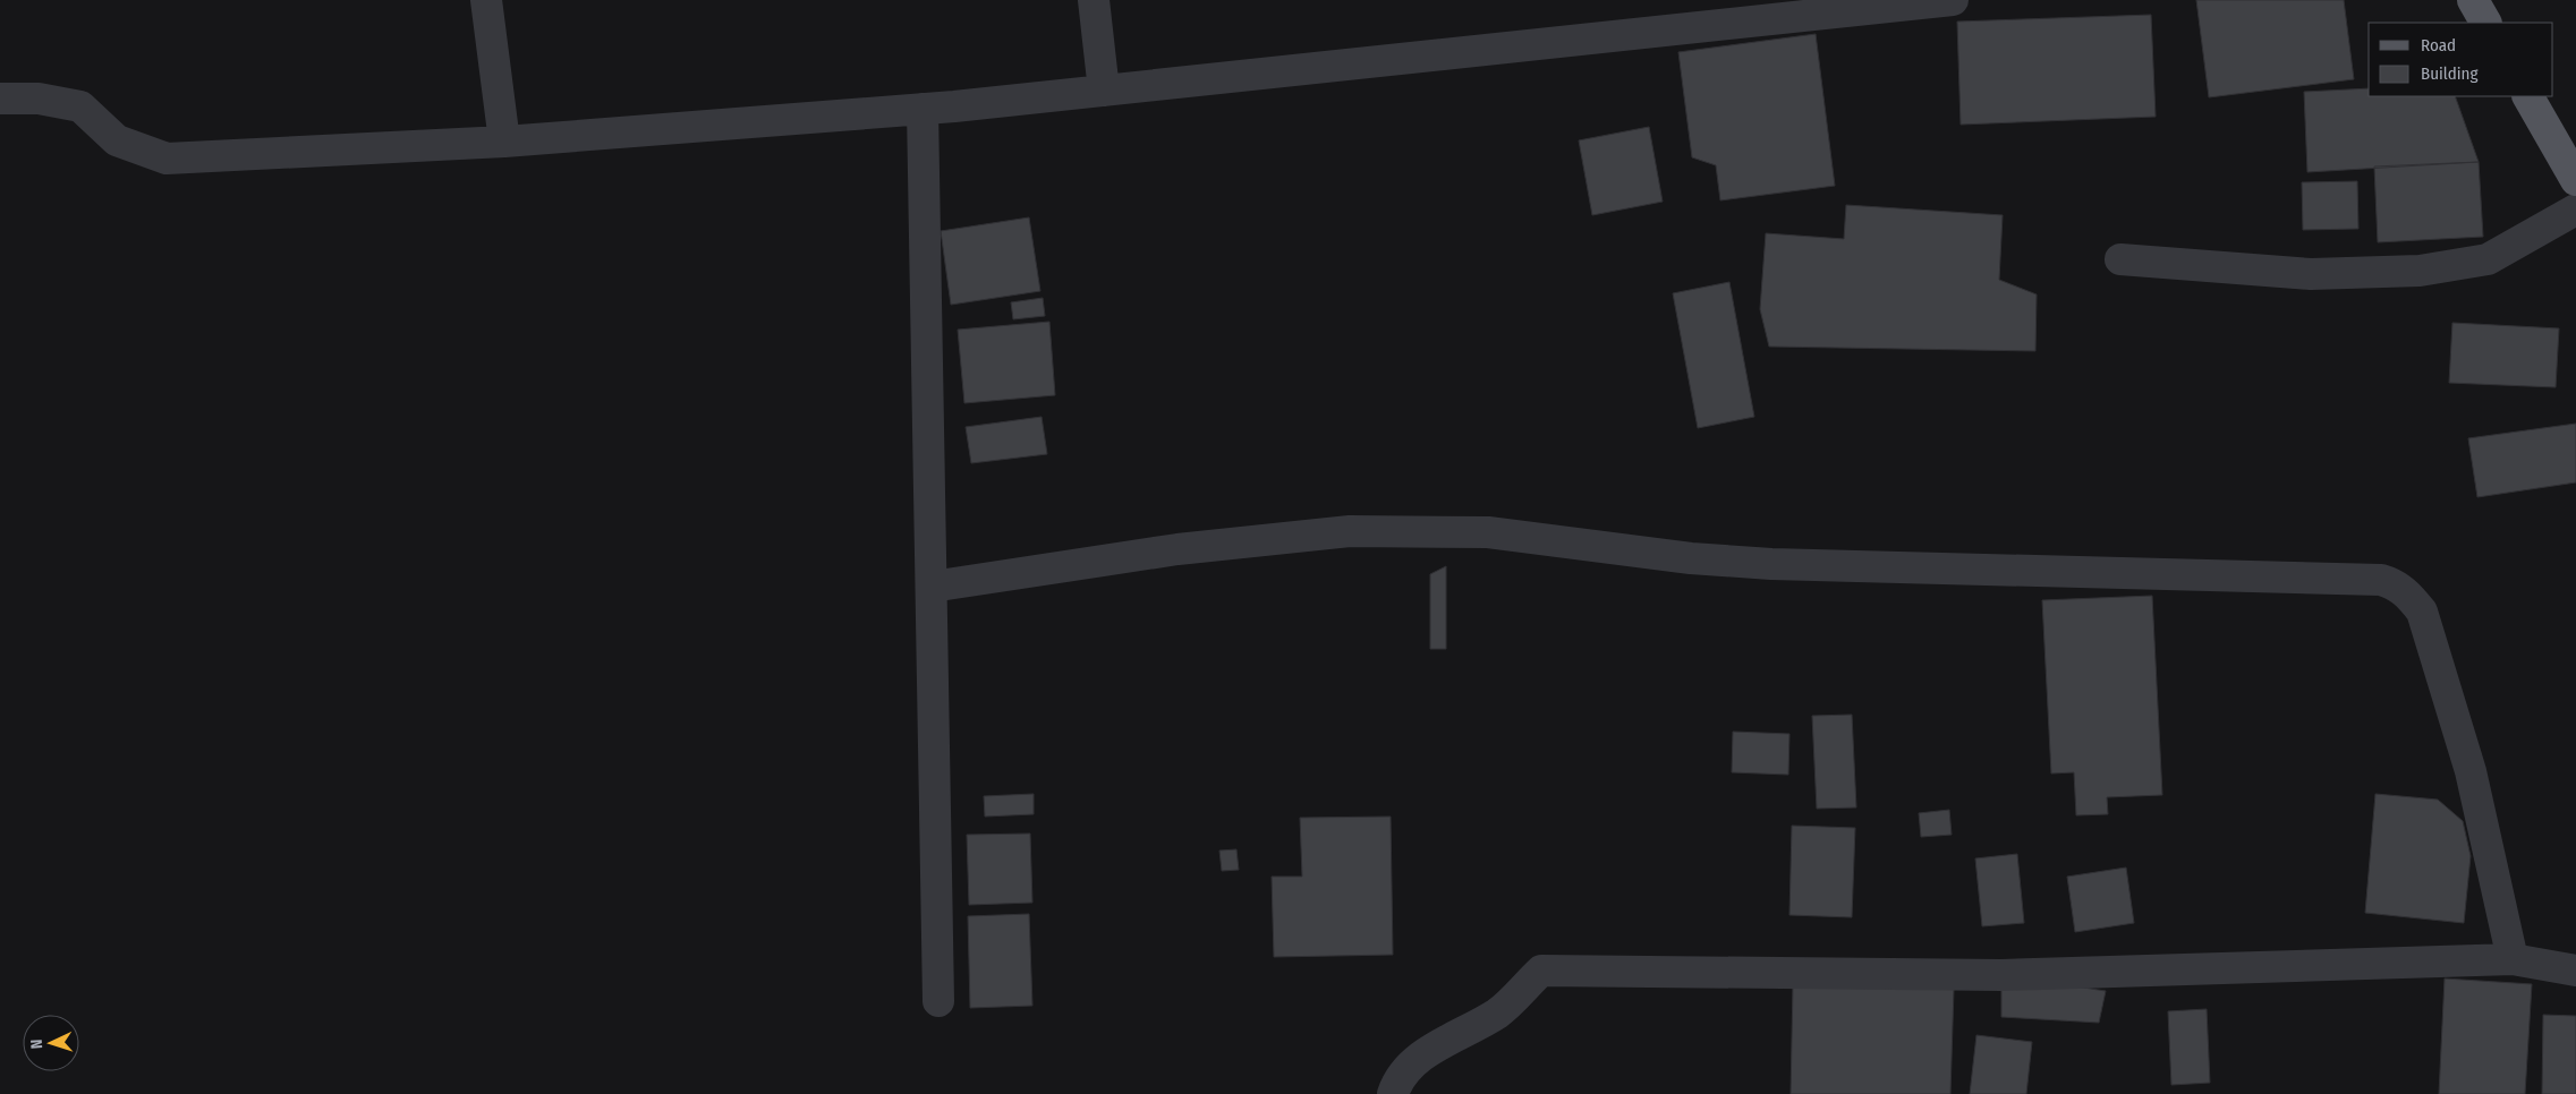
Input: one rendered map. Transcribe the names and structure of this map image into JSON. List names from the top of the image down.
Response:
{
  "legend": ["Road", "Building"],
  "north": "left"
}
